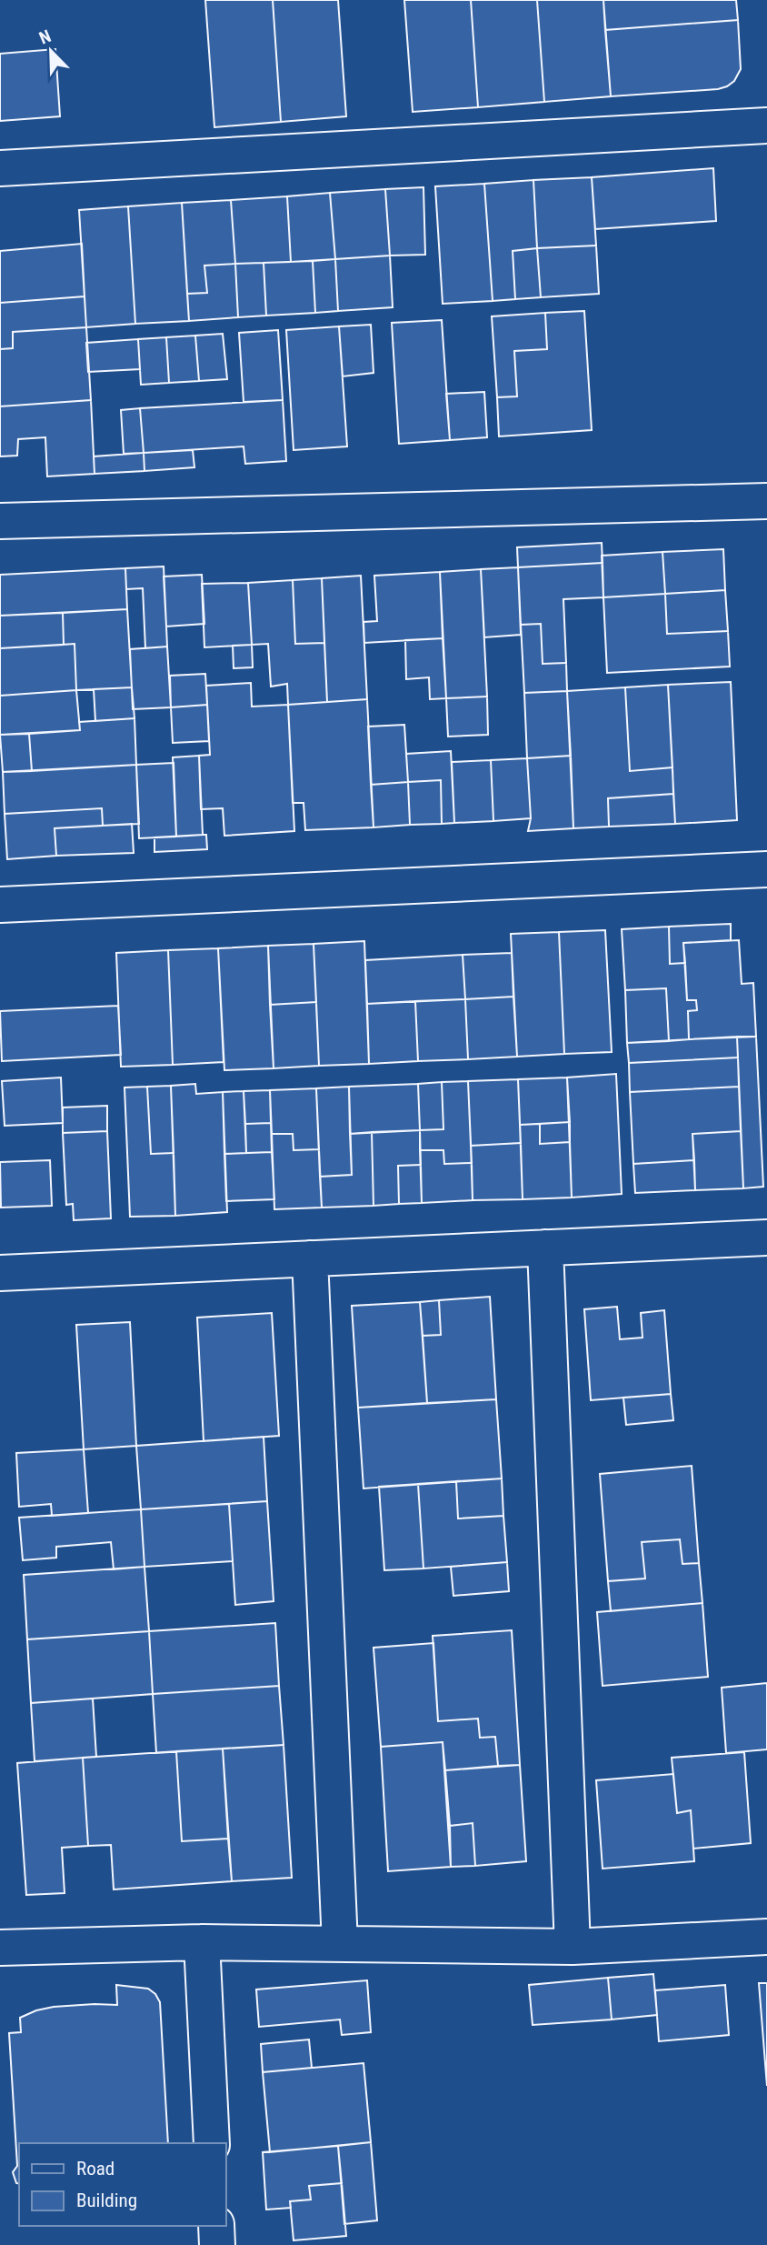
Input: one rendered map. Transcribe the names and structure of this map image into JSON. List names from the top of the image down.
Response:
{
  "legend": ["Road", "Building"],
  "north": "top left"
}
